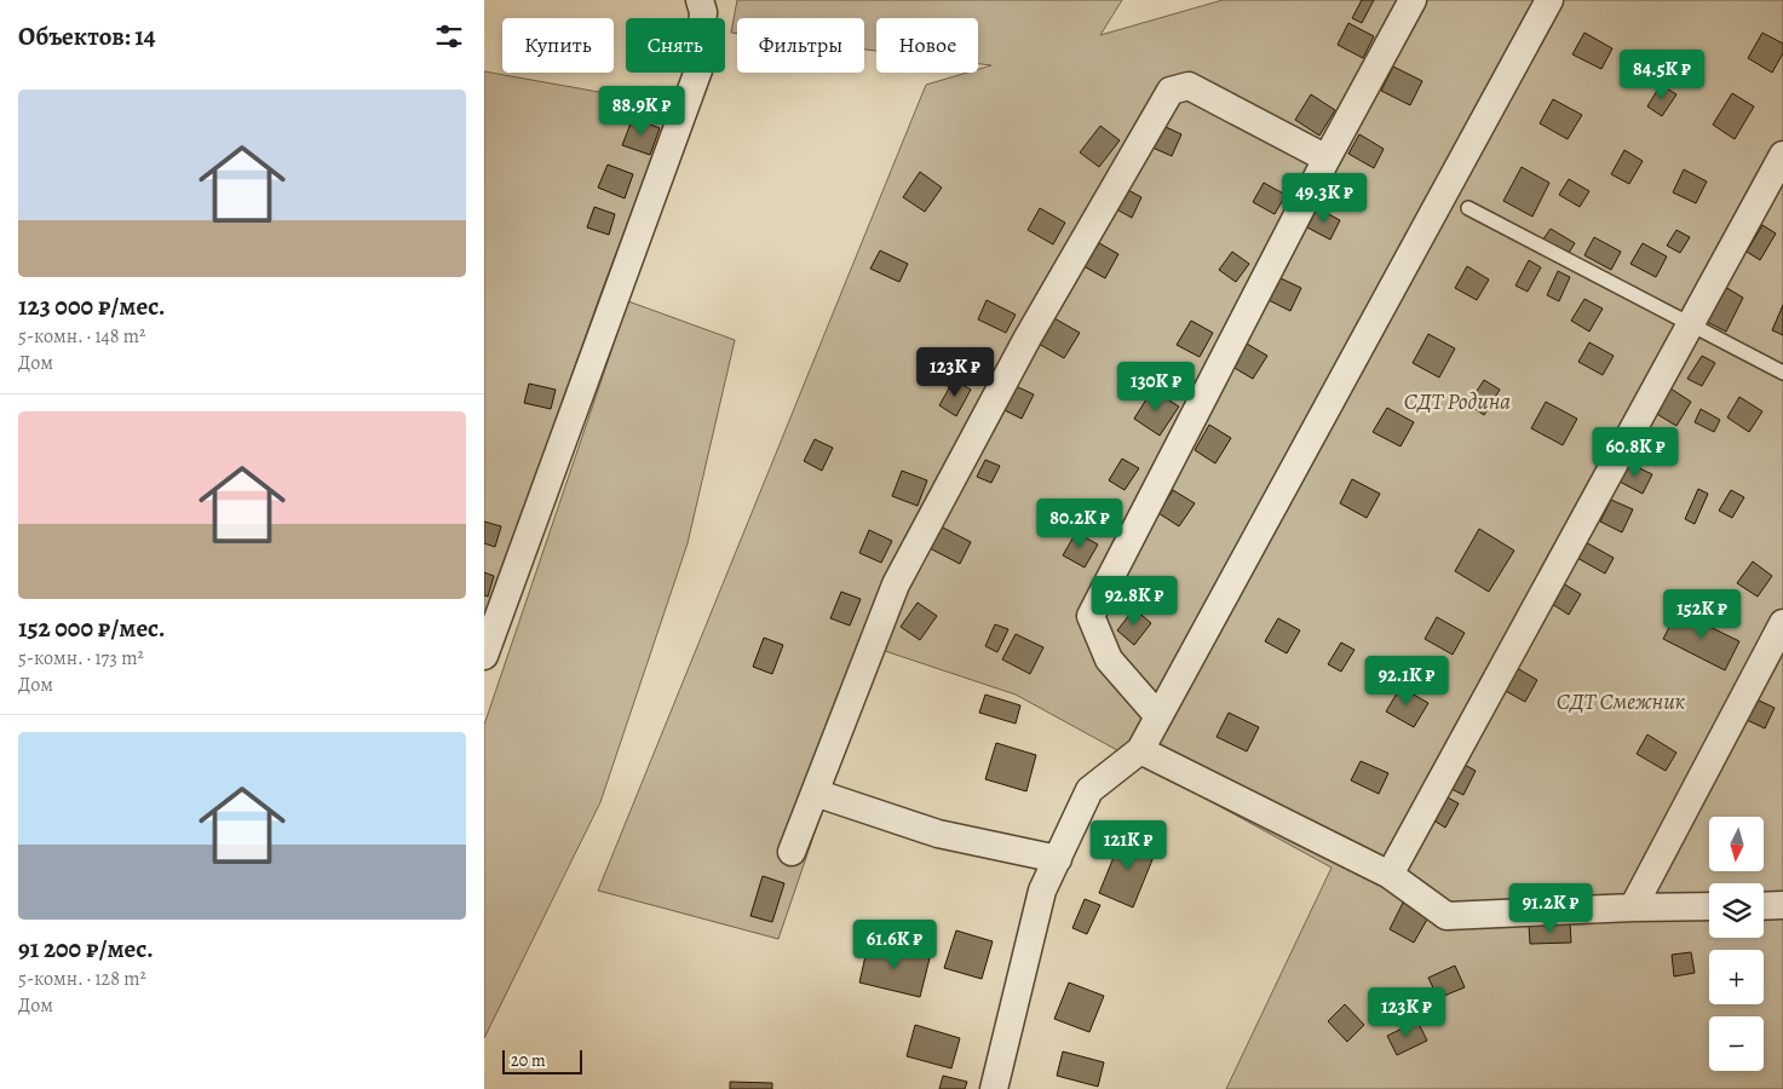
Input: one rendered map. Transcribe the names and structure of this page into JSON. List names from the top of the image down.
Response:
{
  "parks": ["СДТ Родина", "СДТ Смежник"],
  "scale_bar": "20 m",
  "north": "bottom",
  "page": {
    "heading": "Объектов: 14",
    "chip": [
      "Купить",
      "Снять",
      "Фильтры",
      "Новое"
    ],
    "price": [
      "84.5K ₽",
      "88.9K ₽",
      "49.3K ₽",
      "123K ₽",
      "130K ₽",
      "60.8K ₽",
      "80.2K ₽",
      "92.8K ₽",
      "152K ₽",
      "92.1K ₽",
      "121K ₽",
      "91.2K ₽",
      "61.6K ₽",
      "123K ₽"
    ],
    "list": [
      {
        "name": "123 000 ₽/мес.",
        "note": "5-комн. · 148 m² · Дом"
      },
      {
        "name": "152 000 ₽/мес.",
        "note": "5-комн. · 173 m² · Дом"
      },
      {
        "name": "91 200 ₽/мес.",
        "note": "5-комн. · 128 m² · Дом"
      }
    ],
    "map_buttons": ["+", "−"],
    "scale": "20 m"
  }
}
